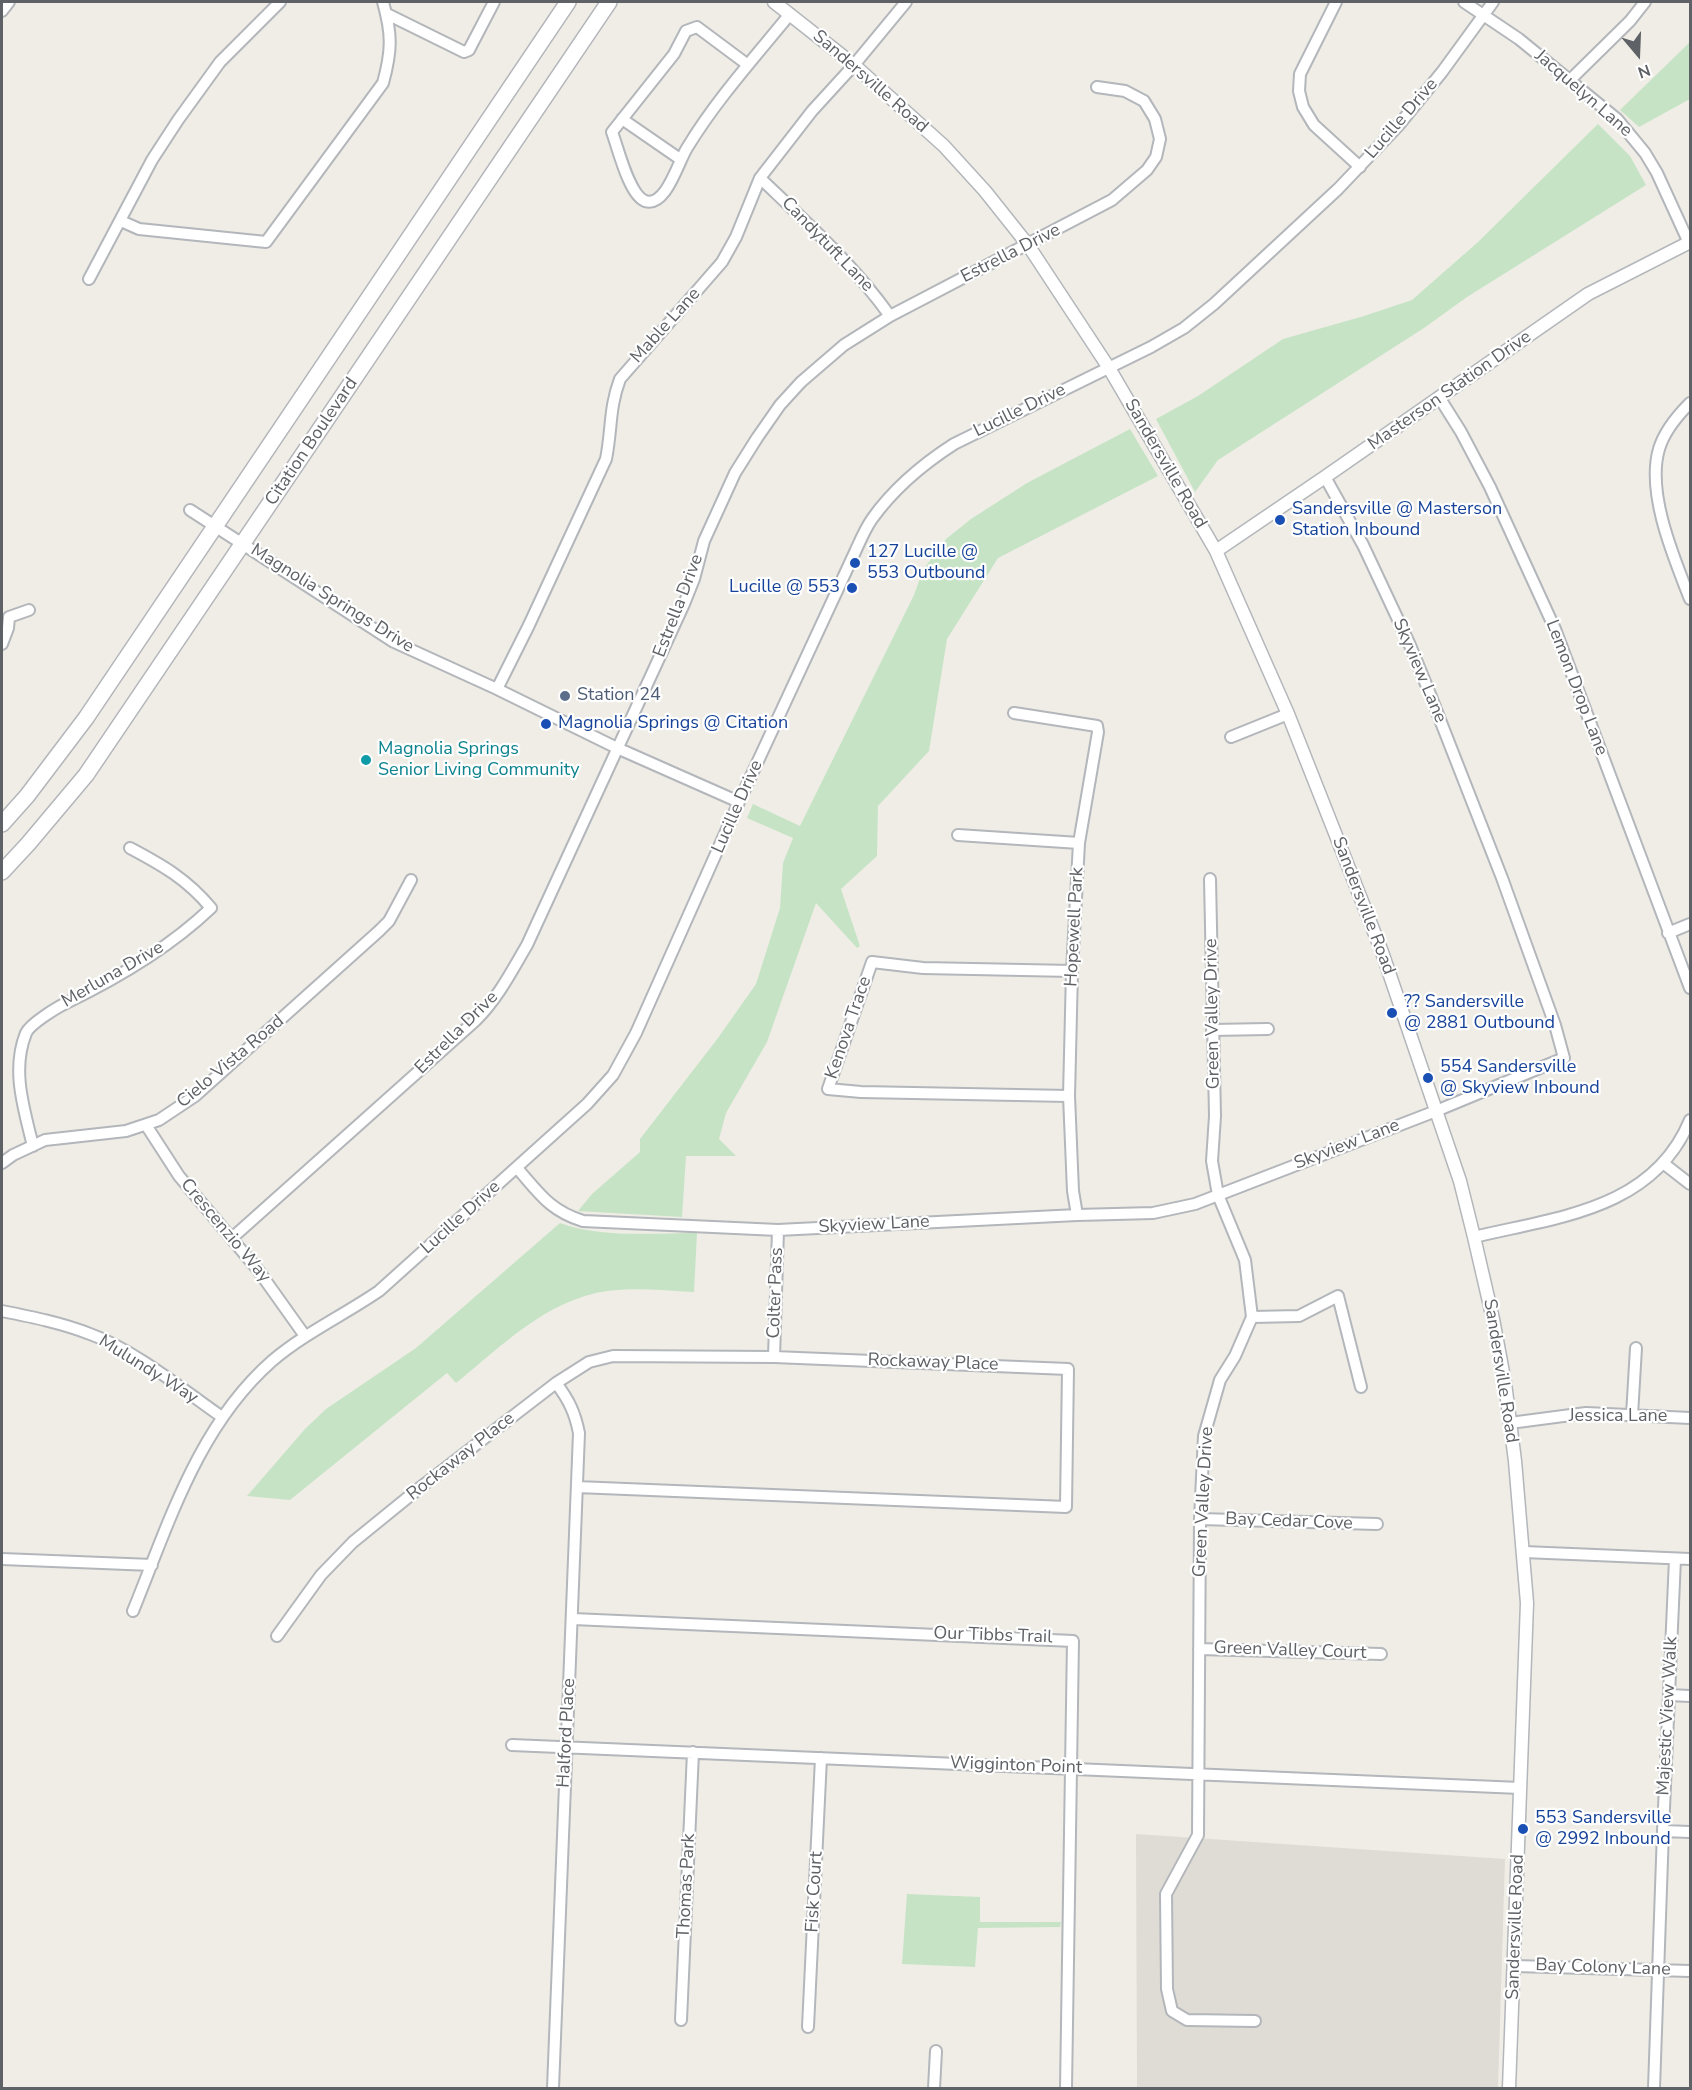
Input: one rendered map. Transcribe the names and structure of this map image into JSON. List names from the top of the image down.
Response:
{
  "streets": {
    "main road": ["Citation Boulevard"],
    "street": [
      "Sandersville Road",
      "Jacquelyn Lane",
      "Lucille Drive",
      "Candytuft Lane",
      "Estrella Drive",
      "Mable Lane",
      "Masterson Station Drive",
      "Magnolia Springs Drive",
      "Skyview Lane",
      "Lemon Drop Lane",
      "Hopewell Park",
      "Merluna Drive",
      "Green Valley Drive",
      "Kenova Trace",
      "Cielo Vista Road",
      "Crescenzio Way",
      "Colter Pass",
      "Rockaway Place",
      "Mulundy Way",
      "Jessica Lane",
      "Bay Cedar Cove",
      "Our Tibbs Trail",
      "Green Valley Court",
      "Majestic View Walk",
      "Halford Place",
      "Wigginton Point",
      "Thomas Park",
      "Fisk Court",
      "Bay Colony Lane"
    ]
  },
  "crossings": [
    ["Sandersville Road", "Lucille Drive"],
    ["Sandersville Road", "Estrella Drive"],
    ["Sandersville Road", "Mable Lane"],
    ["Sandersville Road", "Masterson Station Drive"],
    ["Sandersville Road", "Skyview Lane"],
    ["Sandersville Road", "Jessica Lane"],
    ["Sandersville Road", "Wigginton Point"],
    ["Sandersville Road", "Bay Colony Lane"],
    ["Jacquelyn Lane", "Lucille Drive"],
    ["Jacquelyn Lane", "Masterson Station Drive"],
    ["Lucille Drive", "Magnolia Springs Drive"],
    ["Lucille Drive", "Skyview Lane"],
    ["Lucille Drive", "Crescenzio Way"],
    ["Lucille Drive", "Mulundy Way"],
    ["Candytuft Lane", "Estrella Drive"],
    ["Candytuft Lane", "Mable Lane"],
    ["Estrella Drive", "Magnolia Springs Drive"],
    ["Estrella Drive", "Crescenzio Way"],
    ["Mable Lane", "Magnolia Springs Drive"],
    ["Masterson Station Drive", "Skyview Lane"],
    ["Masterson Station Drive", "Lemon Drop Lane"],
    ["Citation Boulevard", "Magnolia Springs Drive"],
    ["Skyview Lane", "Hopewell Park"],
    ["Skyview Lane", "Green Valley Drive"],
    ["Skyview Lane", "Colter Pass"],
    ["Hopewell Park", "Kenova Trace"],
    ["Merluna Drive", "Cielo Vista Road"],
    ["Green Valley Drive", "Bay Cedar Cove"],
    ["Green Valley Drive", "Green Valley Court"],
    ["Green Valley Drive", "Wigginton Point"],
    ["Cielo Vista Road", "Crescenzio Way"],
    ["Colter Pass", "Rockaway Place"],
    ["Rockaway Place", "Halford Place"],
    ["Our Tibbs Trail", "Halford Place"],
    ["Our Tibbs Trail", "Wigginton Point"],
    ["Majestic View Walk", "Bay Colony Lane"],
    ["Halford Place", "Wigginton Point"],
    ["Wigginton Point", "Thomas Park"],
    ["Wigginton Point", "Fisk Court"]
  ],
  "places": [
    "Sandersville @ Masterson Station Inbound",
    "127 Lucille @ 553 Outbound",
    "Lucille @ 553",
    "Station 24",
    "Magnolia Springs @ Citation",
    "Magnolia Springs Senior Living Community",
    "?? Sandersville @ 2881 Outbound",
    "554 Sandersville @ Skyview Inbound",
    "553 Sandersville @ 2992 Inbound"
  ],
  "north": "bottom"
}
